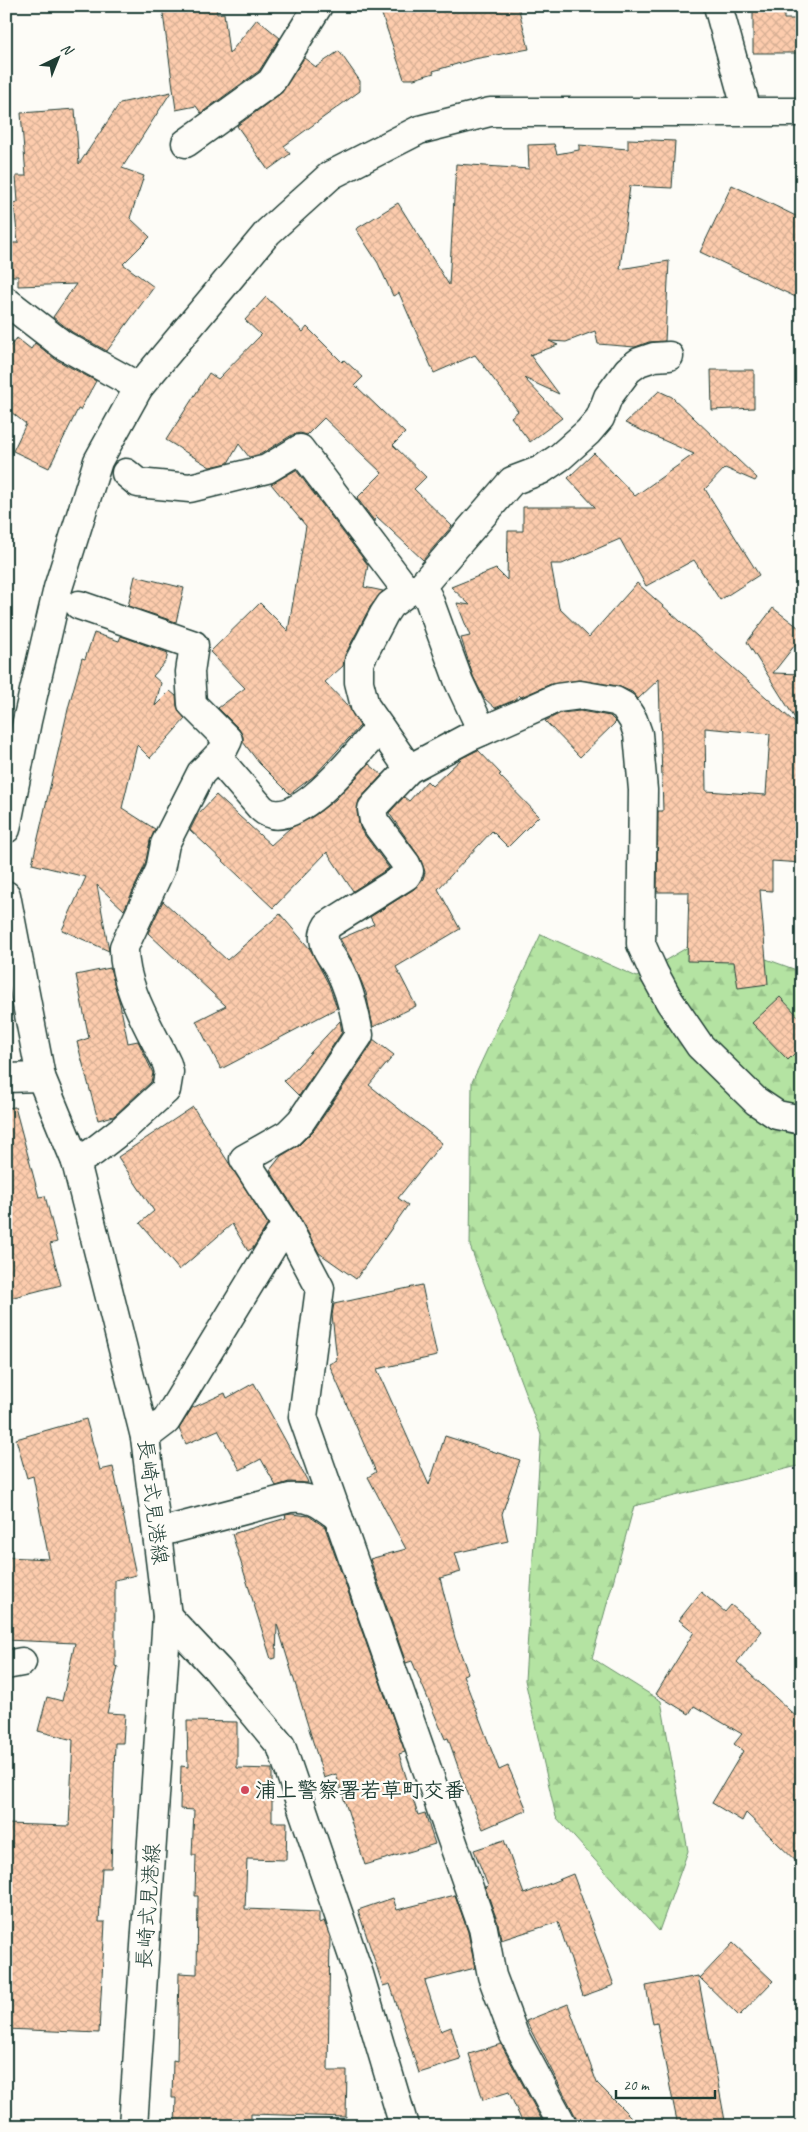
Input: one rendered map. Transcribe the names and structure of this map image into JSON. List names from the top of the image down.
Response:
{
  "streets": {
    "street": ["長崎式見港線"]
  },
  "places": ["浦上警察署若草町交番"],
  "scale_bar": "20 m",
  "north": "top right"
}
